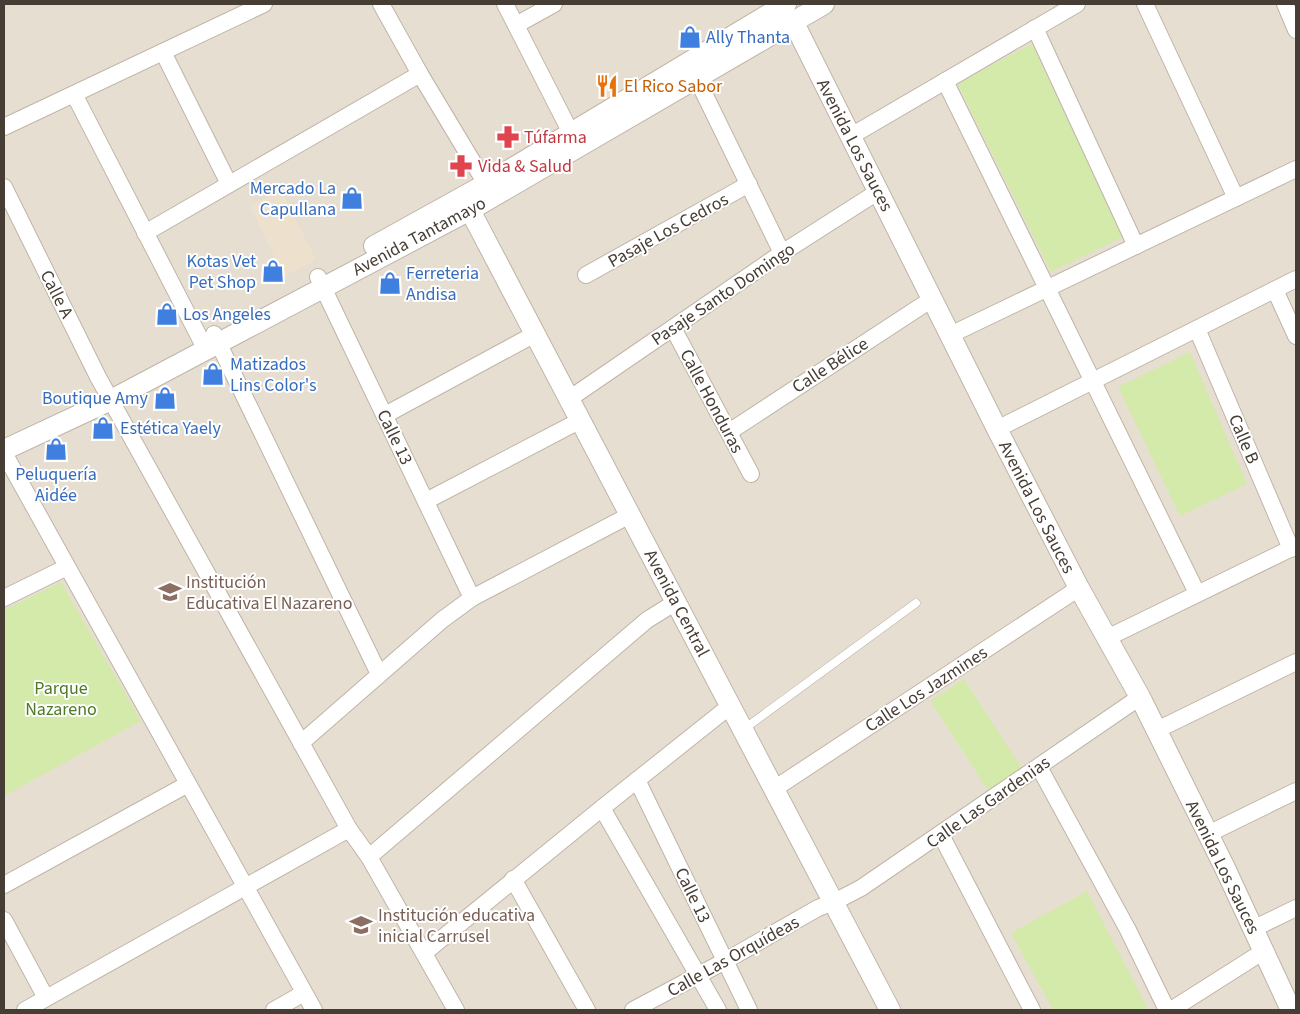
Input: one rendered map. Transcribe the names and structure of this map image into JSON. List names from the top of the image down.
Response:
{
  "streets": {
    "street": [
      "Avenida Los Sauces",
      "Pasaje Los Cedros",
      "Avenida Tantamayo",
      "Calle A",
      "Pasaje Santo Domingo",
      "Calle Bélice",
      "Calle Honduras",
      "Calle 13",
      "Calle B",
      "Avenida Central",
      "Calle Los Jazmines",
      "Calle Las Gardenias",
      "Calle Las Orquídeas"
    ]
  },
  "crossings": [
    ["Avenida Los Sauces", "Avenida Tantamayo"],
    ["Avenida Los Sauces", "Pasaje Santo Domingo"],
    ["Avenida Los Sauces", "Calle Bélice"],
    ["Avenida Los Sauces", "Calle Los Jazmines"],
    ["Avenida Los Sauces", "Calle Las Gardenias"],
    ["Avenida Tantamayo", "Calle A"],
    ["Avenida Tantamayo", "Calle 13"],
    ["Avenida Tantamayo", "Avenida Central"],
    ["Pasaje Santo Domingo", "Calle Honduras"],
    ["Pasaje Santo Domingo", "Avenida Central"],
    ["Calle Bélice", "Calle Honduras"],
    ["Calle 13", "Calle Las Orquídeas"],
    ["Avenida Central", "Calle Los Jazmines"],
    ["Avenida Central", "Calle Las Gardenias"],
    ["Avenida Central", "Calle Las Orquídeas"],
    ["Calle Las Gardenias", "Calle Las Orquídeas"]
  ],
  "parks": ["Parque Nazareno"],
  "places": {
    "shop": [
      "Ally Thanta",
      "Mercado La Capullana",
      "Kotas Vet Pet Shop",
      "Ferreteria Andisa",
      "Los Angeles",
      "Matizados Lins Color's",
      "Boutique Amy",
      "Estética Yaely",
      "Peluquería Aidée"
    ],
    "restaurant": ["El Rico Sabor"],
    "pharmacy": ["Túfarma", "Vida & Salud"],
    "school or university": ["Institución Educativa El Nazareno", "Institución educativa inicial Carrusel"]
  }
}
